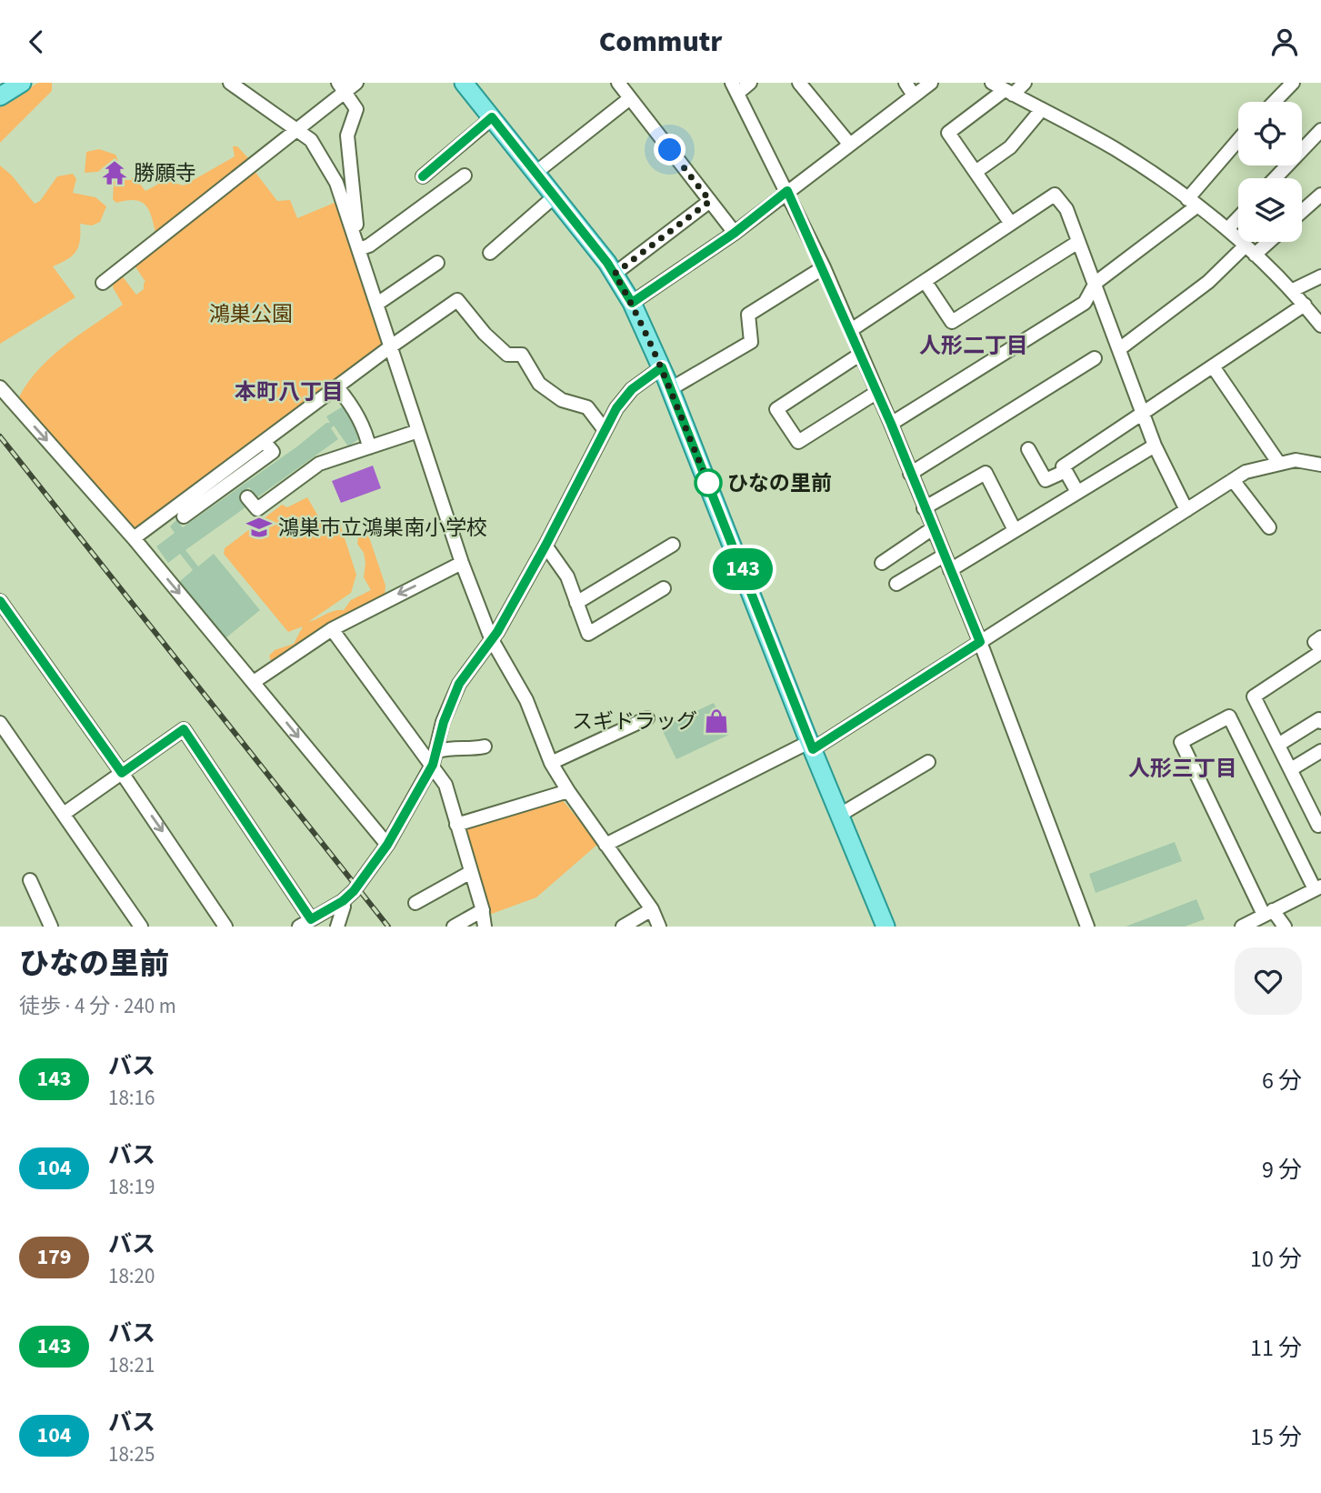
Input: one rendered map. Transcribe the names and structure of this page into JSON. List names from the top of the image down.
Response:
{
  "districts": ["人形二丁目", "本町八丁目", "人形三丁目"],
  "parks": ["鴻巣公園"],
  "places": {
    "temple": ["勝願寺"],
    "other": ["ひなの里前"],
    "school or university": ["鴻巣市立鴻巣南小学校"],
    "shop": ["スギドラッグ"]
  },
  "lines": ["bus line 143"],
  "page": {
    "header": "Commutr",
    "on_map": "143",
    "heading": ["ひなの里前", "徒歩 · 4 分 · 240 m"],
    "list": [
      {
        "mark": "143",
        "name": "バス",
        "note": "18:16",
        "value": "6 分"
      },
      {
        "mark": "104",
        "name": "バス",
        "note": "18:19",
        "value": "9 分"
      },
      {
        "mark": "179",
        "name": "バス",
        "note": "18:20",
        "value": "10 分"
      },
      {
        "mark": "143",
        "name": "バス",
        "note": "18:21",
        "value": "11 分"
      },
      {
        "mark": "104",
        "name": "バス",
        "note": "18:25",
        "value": "15 分"
      }
    ]
  }
}
